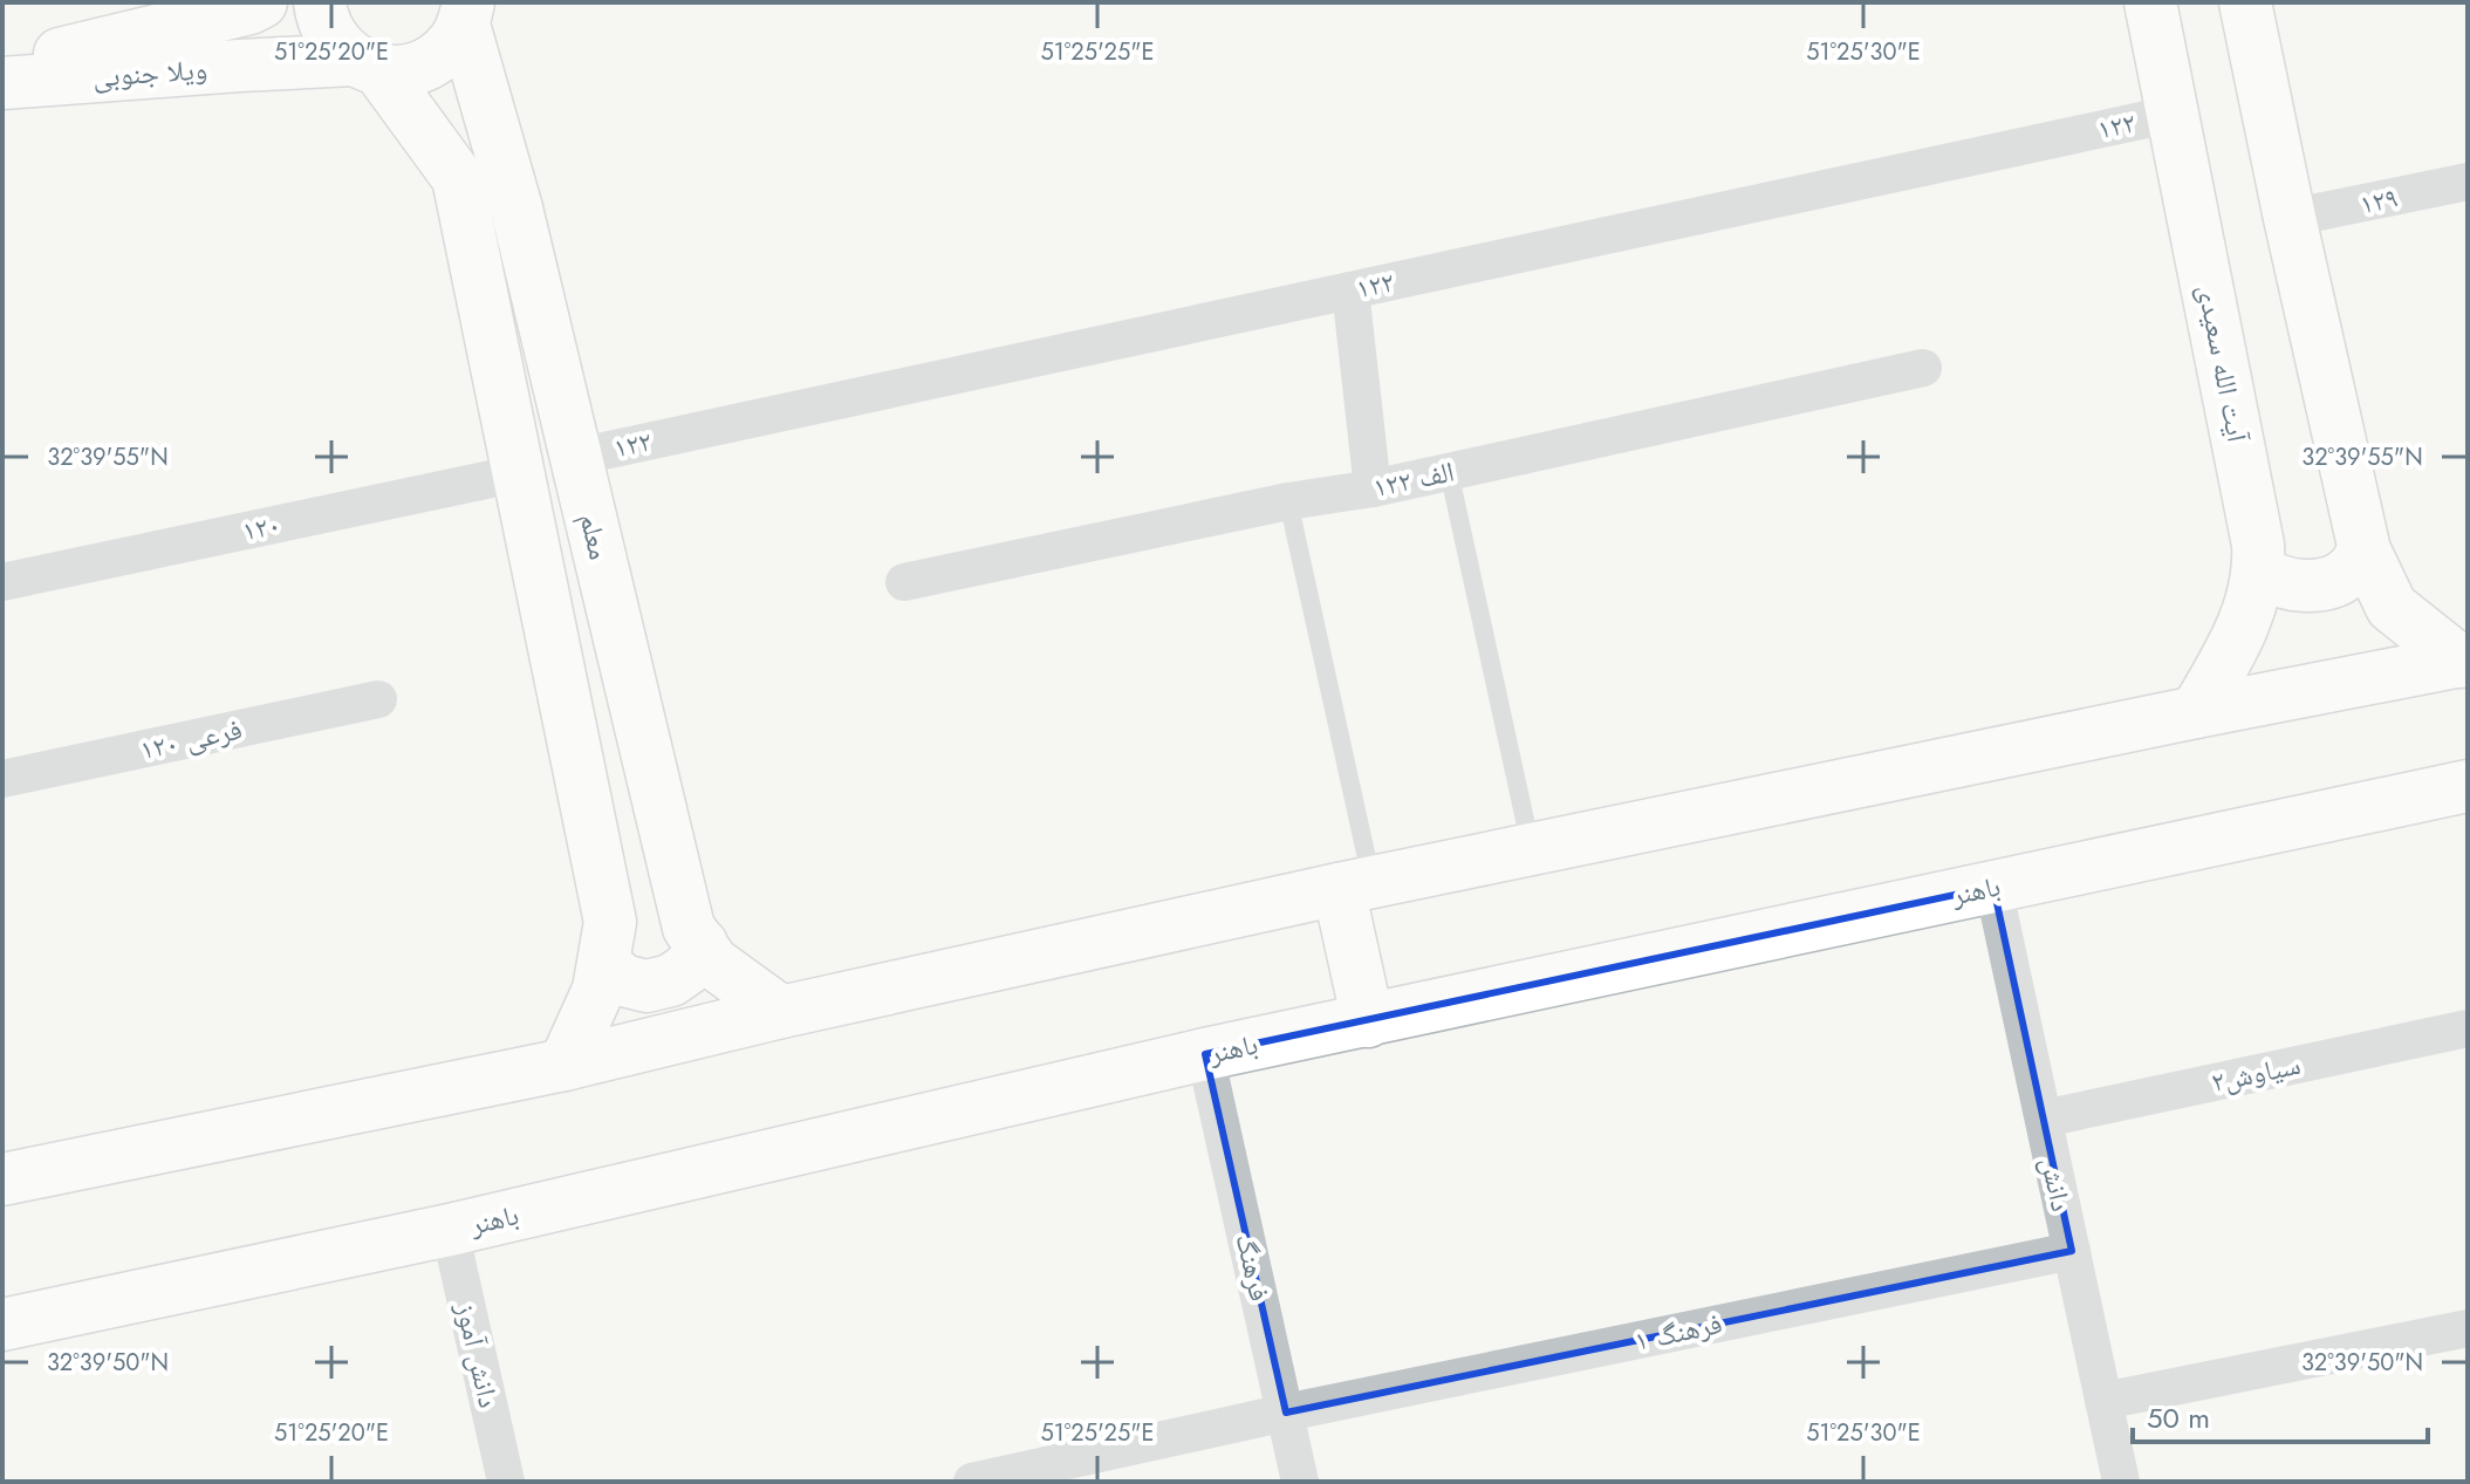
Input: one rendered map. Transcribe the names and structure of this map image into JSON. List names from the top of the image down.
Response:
{
  "streets": {
    "main road": [
      "ویلا جنوبی",
      "آیت الله سعیدی",
      "معلم",
      "باهنر"
    ],
    "street": [
      "۱۲۲",
      "۱۲۹",
      "۱۲۲ الف",
      "۱۲۰",
      "۱۲۰ فرعی",
      "سیاوش۲",
      "دانش",
      "فرهنگ",
      "فرهنگ ۱",
      "دانش آموز"
    ]
  },
  "crossings": [
    ["ویلا جنوبی", "معلم"],
    ["۱۲۲", "آیت الله سعیدی"],
    ["۱۲۲", "معلم"],
    ["باهنر", "دانش"],
    ["باهنر", "فرهنگ"],
    ["باهنر", "دانش آموز"],
    ["سیاوش۲", "دانش"],
    ["دانش", "فرهنگ ۱"],
    ["فرهنگ", "فرهنگ ۱"]
  ],
  "scale_bar": "50 m",
  "coordinates": [
    "51°25'20\"E",
    "51°25'25\"E",
    "51°25'30\"E",
    "32°39'55\"N",
    "32°39'50\"N"
  ]
}
